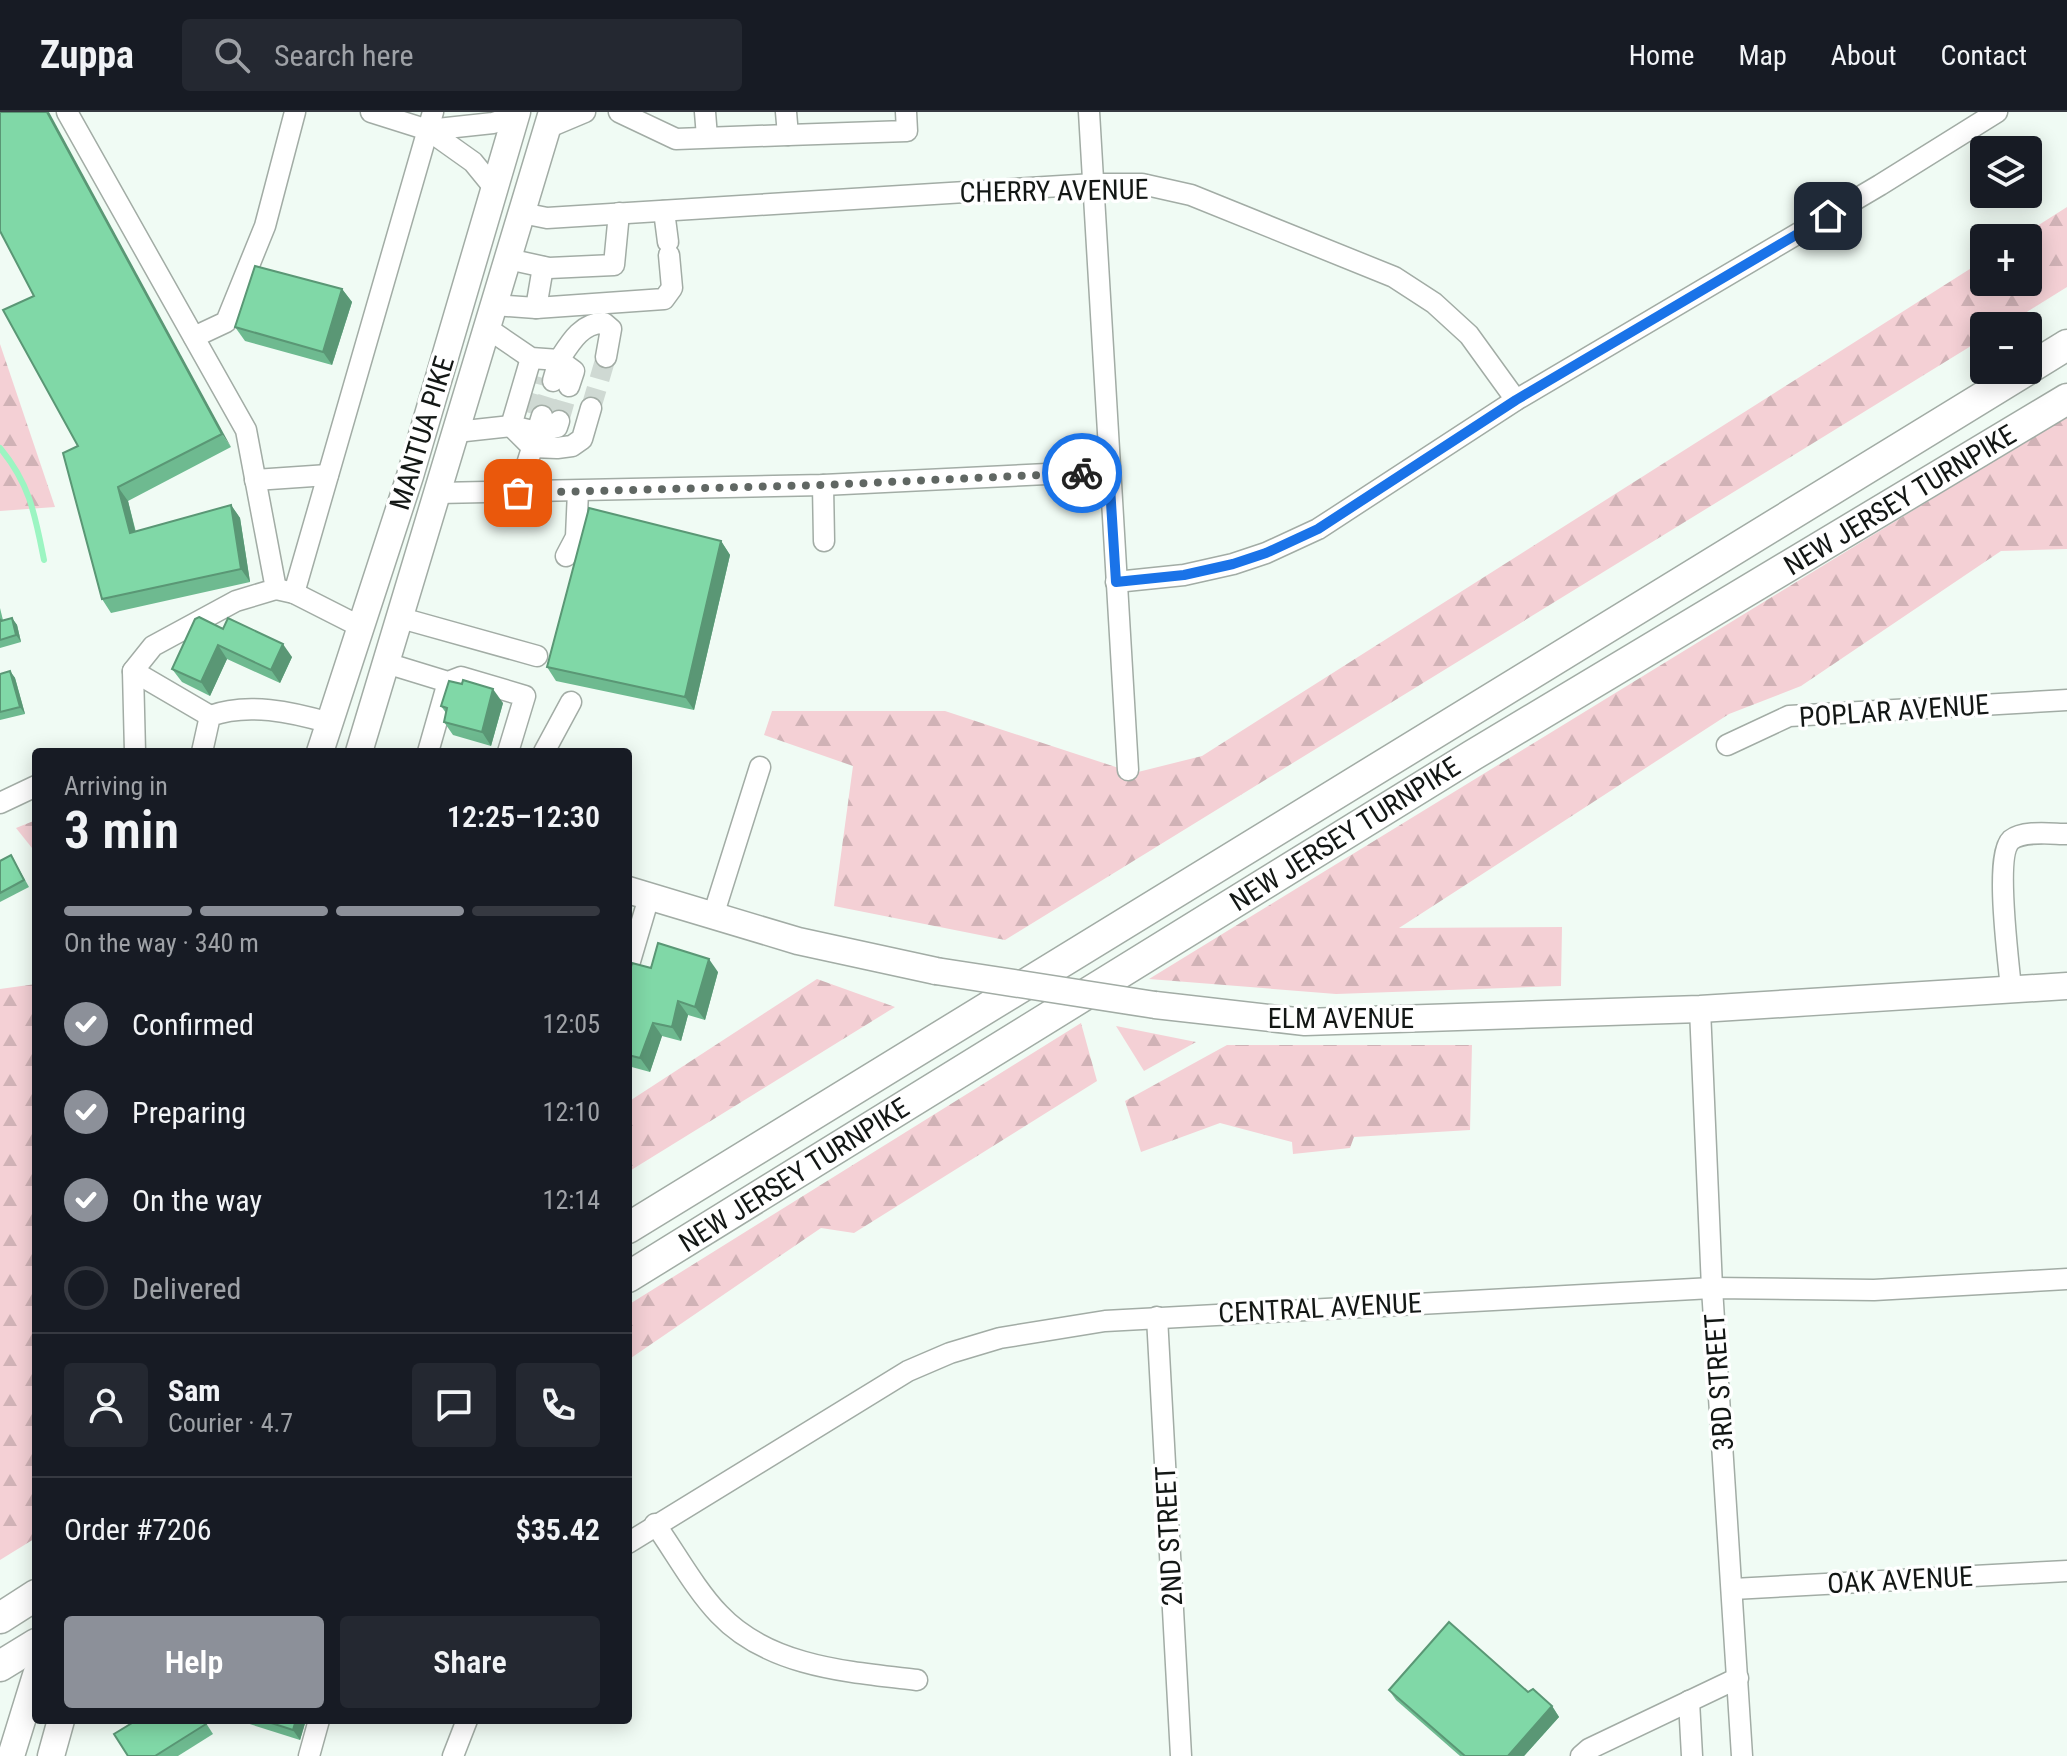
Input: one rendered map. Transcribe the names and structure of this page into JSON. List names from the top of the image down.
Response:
{
  "streets": {
    "highway": ["NEW JERSEY TURNPIKE"],
    "main road": ["MANTUA PIKE", "ELM AVENUE"],
    "street": [
      "CHERRY AVENUE",
      "POPLAR AVENUE",
      "CENTRAL AVENUE",
      "3RD STREET",
      "2ND STREET",
      "OAK AVENUE"
    ]
  },
  "crossings": [
    ["CHERRY AVENUE", "MANTUA PIKE"],
    ["ELM AVENUE", "3RD STREET"],
    ["CENTRAL AVENUE", "3RD STREET"],
    ["CENTRAL AVENUE", "2ND STREET"],
    ["3RD STREET", "OAK AVENUE"]
  ],
  "page": {
    "header": "Zuppa",
    "search": "Search here",
    "nav": [
      "Home",
      "Map",
      "About",
      "Contact"
    ],
    "map_buttons": ["+", "−"],
    "heading": ["3 min", "Arriving in", "12:25–12:30"],
    "panel": [
      "Sam",
      "Courier · 4.7",
      "Order #7206",
      "$35.42"
    ],
    "bar": "On the way · 340 m",
    "list": [
      ["Confirmed", "12:05"],
      ["Preparing", "12:10"],
      ["On the way", "12:14"],
      "Delivered"
    ],
    "buttons": ["Help", "Share"]
  }
}
